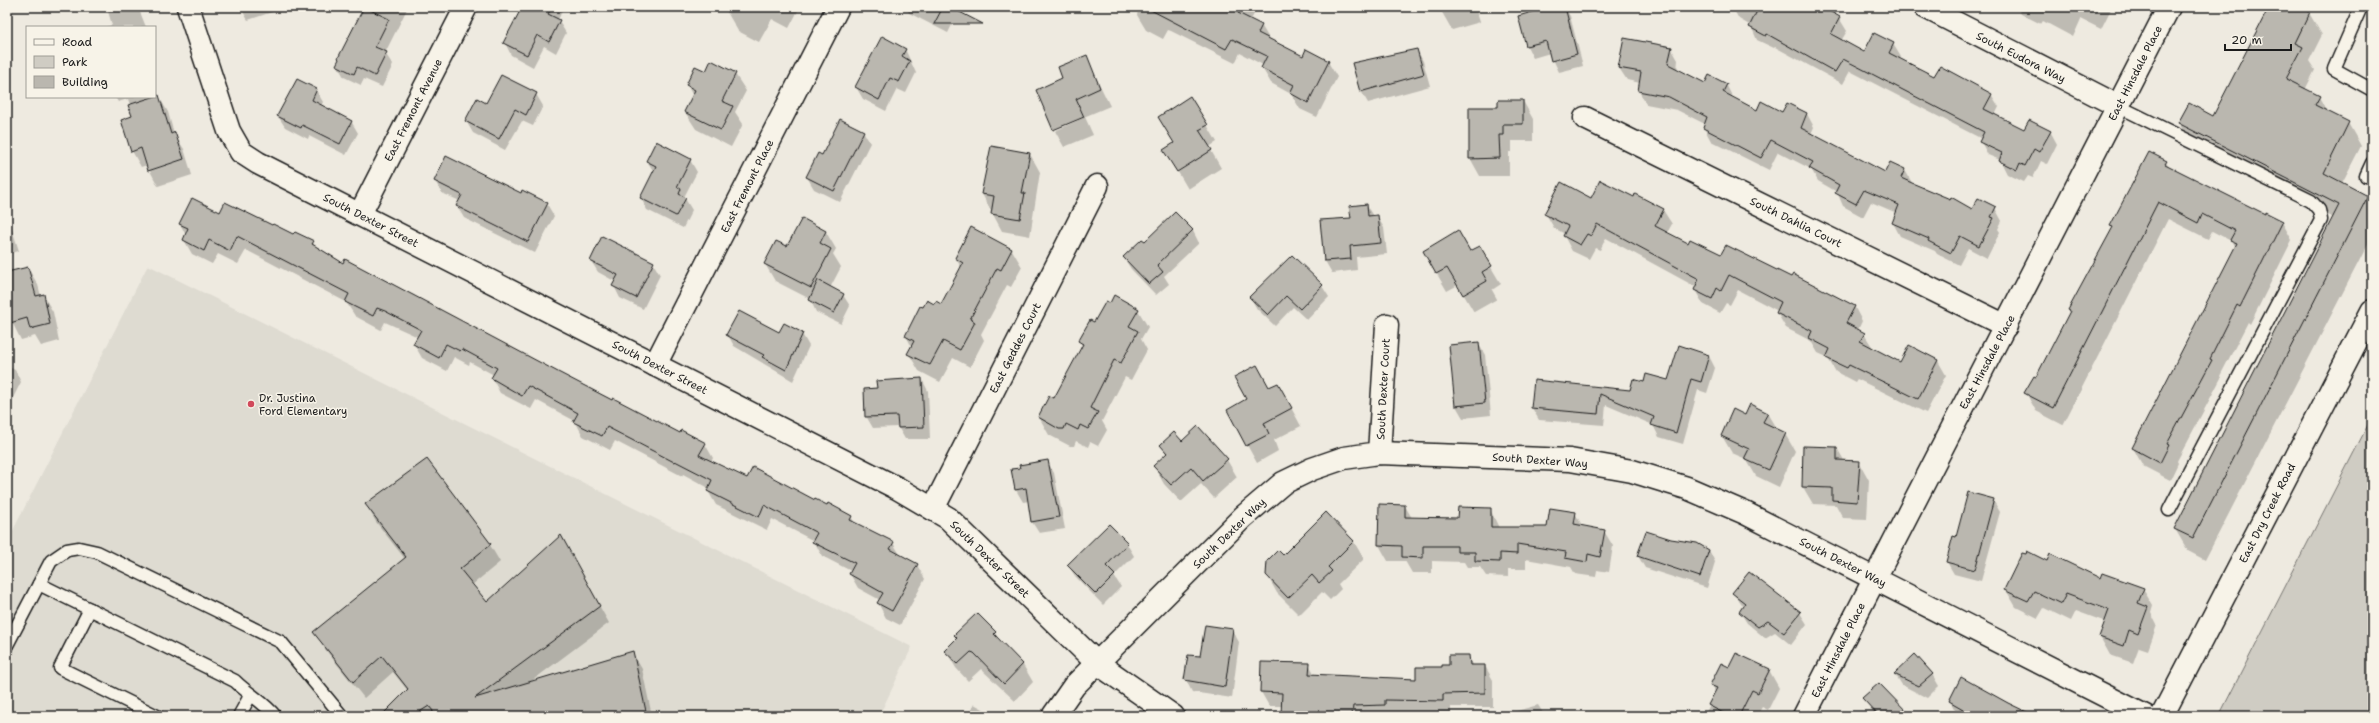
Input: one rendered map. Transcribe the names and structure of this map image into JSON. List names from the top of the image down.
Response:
{
  "streets": {
    "street": [
      "South Eudora Way",
      "East Hinsdale Place",
      "East Fremont Avenue",
      "East Fremont Place",
      "South Dexter Street",
      "South Dahlia Court",
      "East Geddes Court",
      "South Dexter Court",
      "South Dexter Way",
      "East Dry Creek Road"
    ]
  },
  "crossings": [
    ["South Eudora Way", "East Hinsdale Place"],
    ["East Hinsdale Place", "South Dahlia Court"],
    ["East Hinsdale Place", "South Dexter Way"],
    ["East Fremont Avenue", "South Dexter Street"],
    ["East Fremont Place", "South Dexter Street"],
    ["South Dexter Street", "East Geddes Court"],
    ["South Dexter Street", "South Dexter Way"],
    ["South Dexter Court", "South Dexter Way"]
  ],
  "places": ["Dr. Justina Ford Elementary"],
  "legend": ["Road", "Park", "Building"],
  "scale_bar": "20 m"
}
